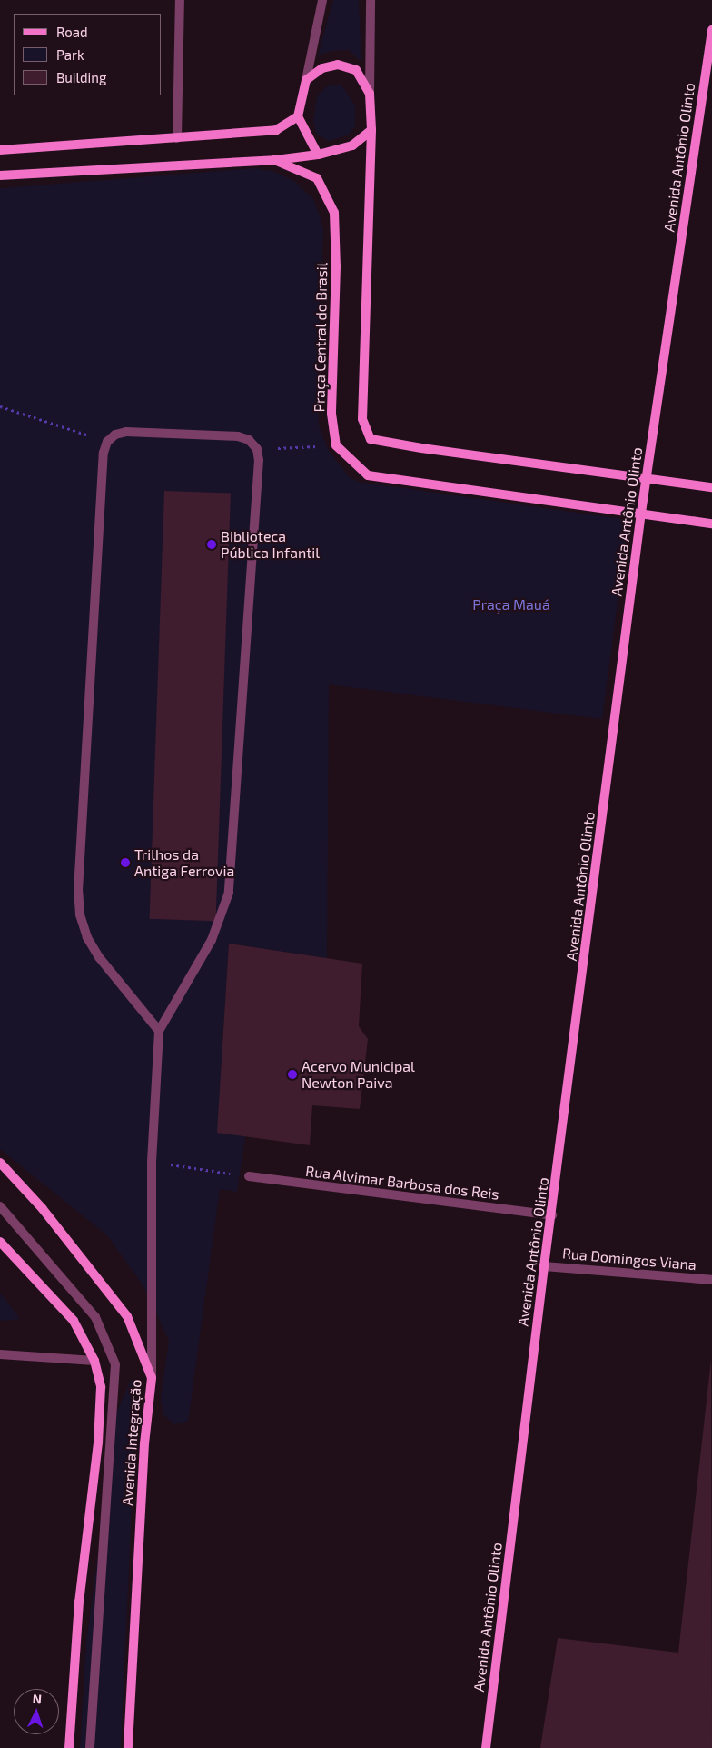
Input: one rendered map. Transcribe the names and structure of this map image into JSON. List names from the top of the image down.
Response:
{
  "streets": {
    "street": [
      "Avenida Antônio Olinto",
      "Praça Central do Brasil",
      "Rua Alvimar Barbosa dos Reis",
      "Rua Domingos Viana",
      "Avenida Integração"
    ]
  },
  "crossings": [
    ["Avenida Antônio Olinto", "Rua Alvimar Barbosa dos Reis"],
    ["Avenida Antônio Olinto", "Rua Domingos Viana"]
  ],
  "parks": ["Praça Mauá"],
  "places": ["Biblioteca Pública Infantil", "Trilhos da Antiga Ferrovia", "Acervo Municipal Newton Paiva"],
  "legend": ["Road", "Park", "Building"],
  "north": "top"
}
